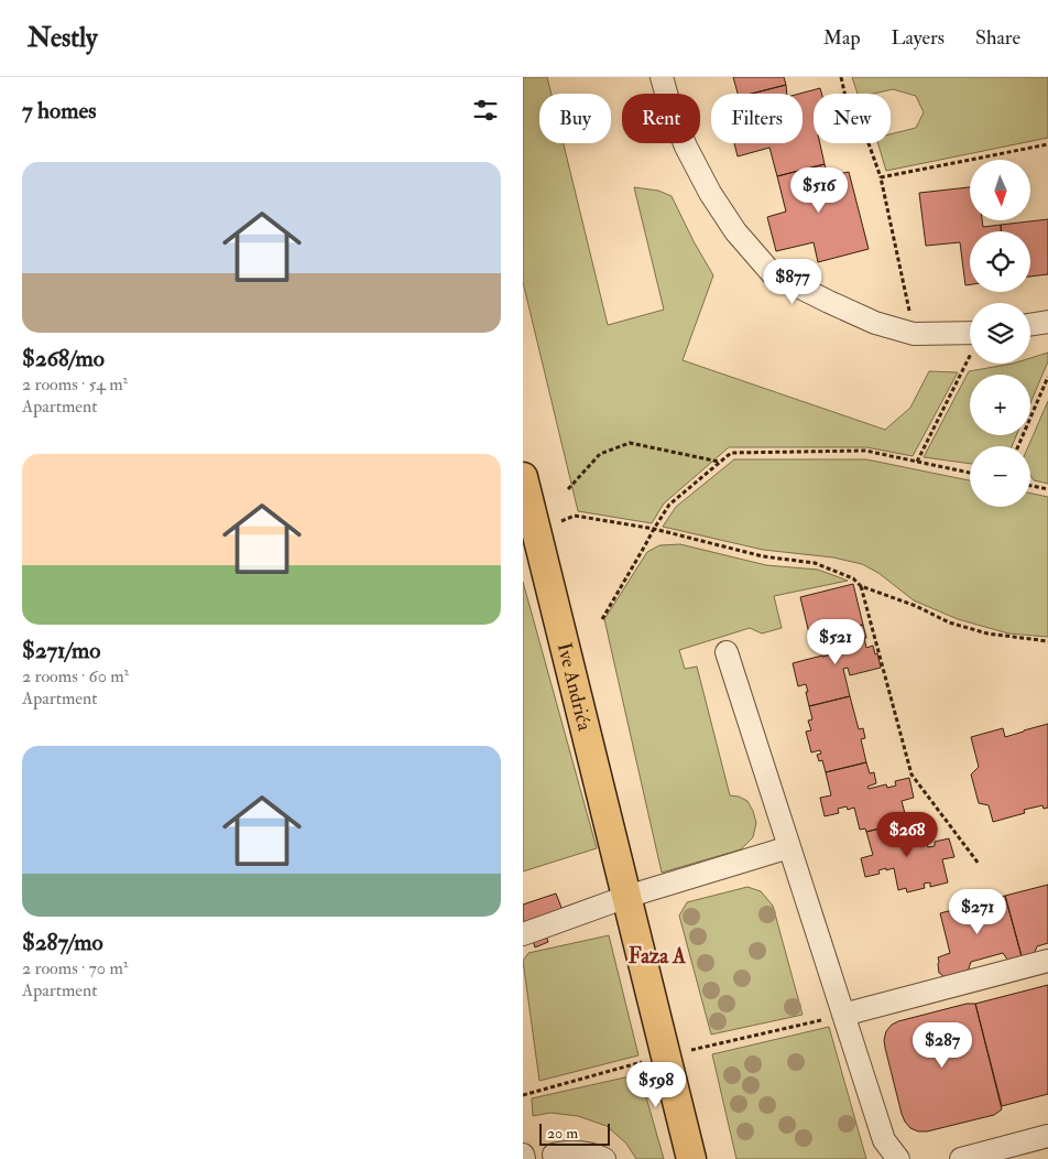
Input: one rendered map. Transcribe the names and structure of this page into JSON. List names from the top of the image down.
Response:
{
  "streets": {
    "main road": ["Ive Andrića"]
  },
  "districts": ["Faza A"],
  "scale_bar": "20 m",
  "north": "bottom",
  "page": {
    "header": "Nestly",
    "nav": ["Map", "Layers", "Share"],
    "heading": "7 homes",
    "chip": [
      "Buy",
      "Rent",
      "Filters",
      "New"
    ],
    "list": [
      {
        "name": "$268/mo",
        "note": "2 rooms · 54 m² · Apartment"
      },
      {
        "name": "$271/mo",
        "note": "2 rooms · 60 m² · Apartment"
      },
      {
        "name": "$287/mo",
        "note": "2 rooms · 70 m² · Apartment"
      }
    ],
    "map_buttons": ["+", "−"],
    "price": [
      "$516",
      "$877",
      "$521",
      "$268",
      "$271",
      "$287",
      "$598"
    ],
    "scale": "20 m"
  }
}
